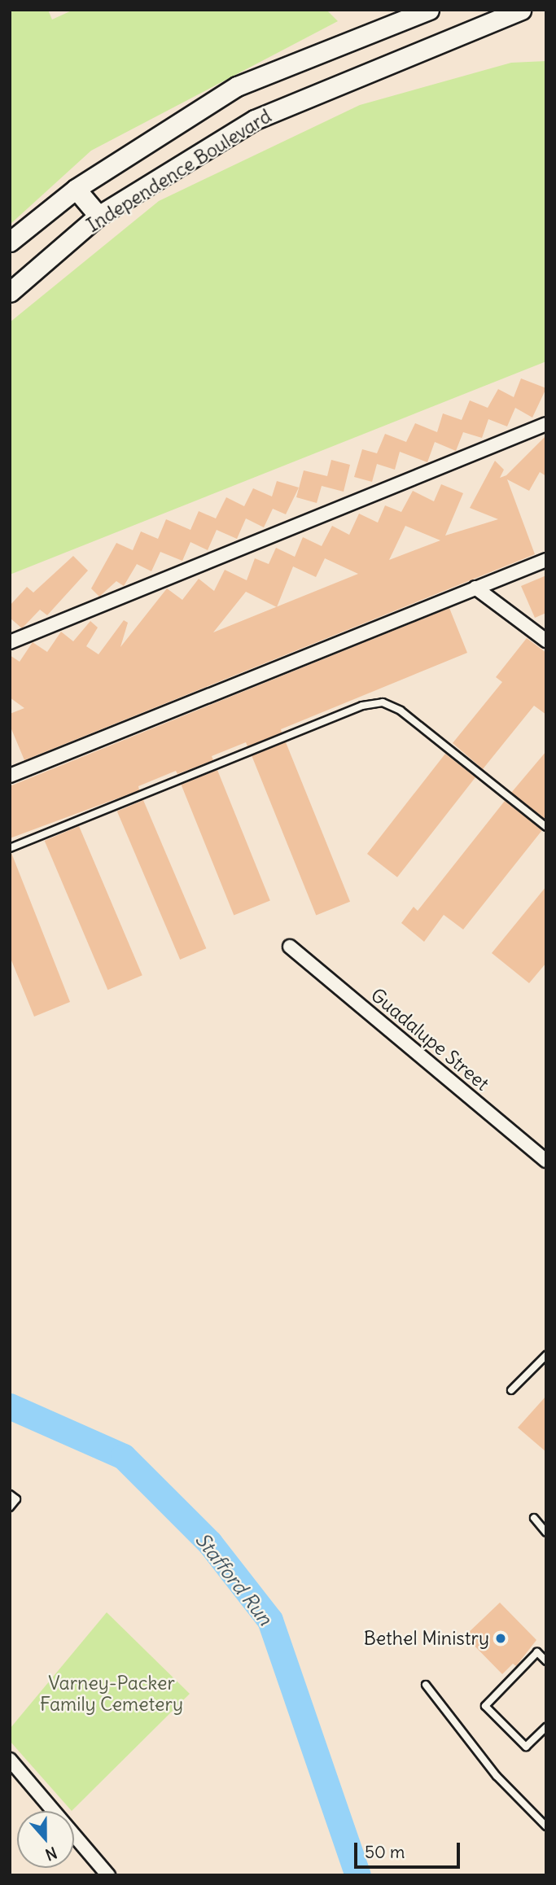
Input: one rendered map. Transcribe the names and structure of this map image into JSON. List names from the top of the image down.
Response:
{
  "streets": {
    "main road": ["Independence Boulevard"],
    "street": ["Guadalupe Street"]
  },
  "water": ["Stafford Run"],
  "parks": ["Varney-Packer Family Cemetery"],
  "places": ["Bethel Ministry"],
  "scale_bar": "50 m",
  "north": "bottom"
}
